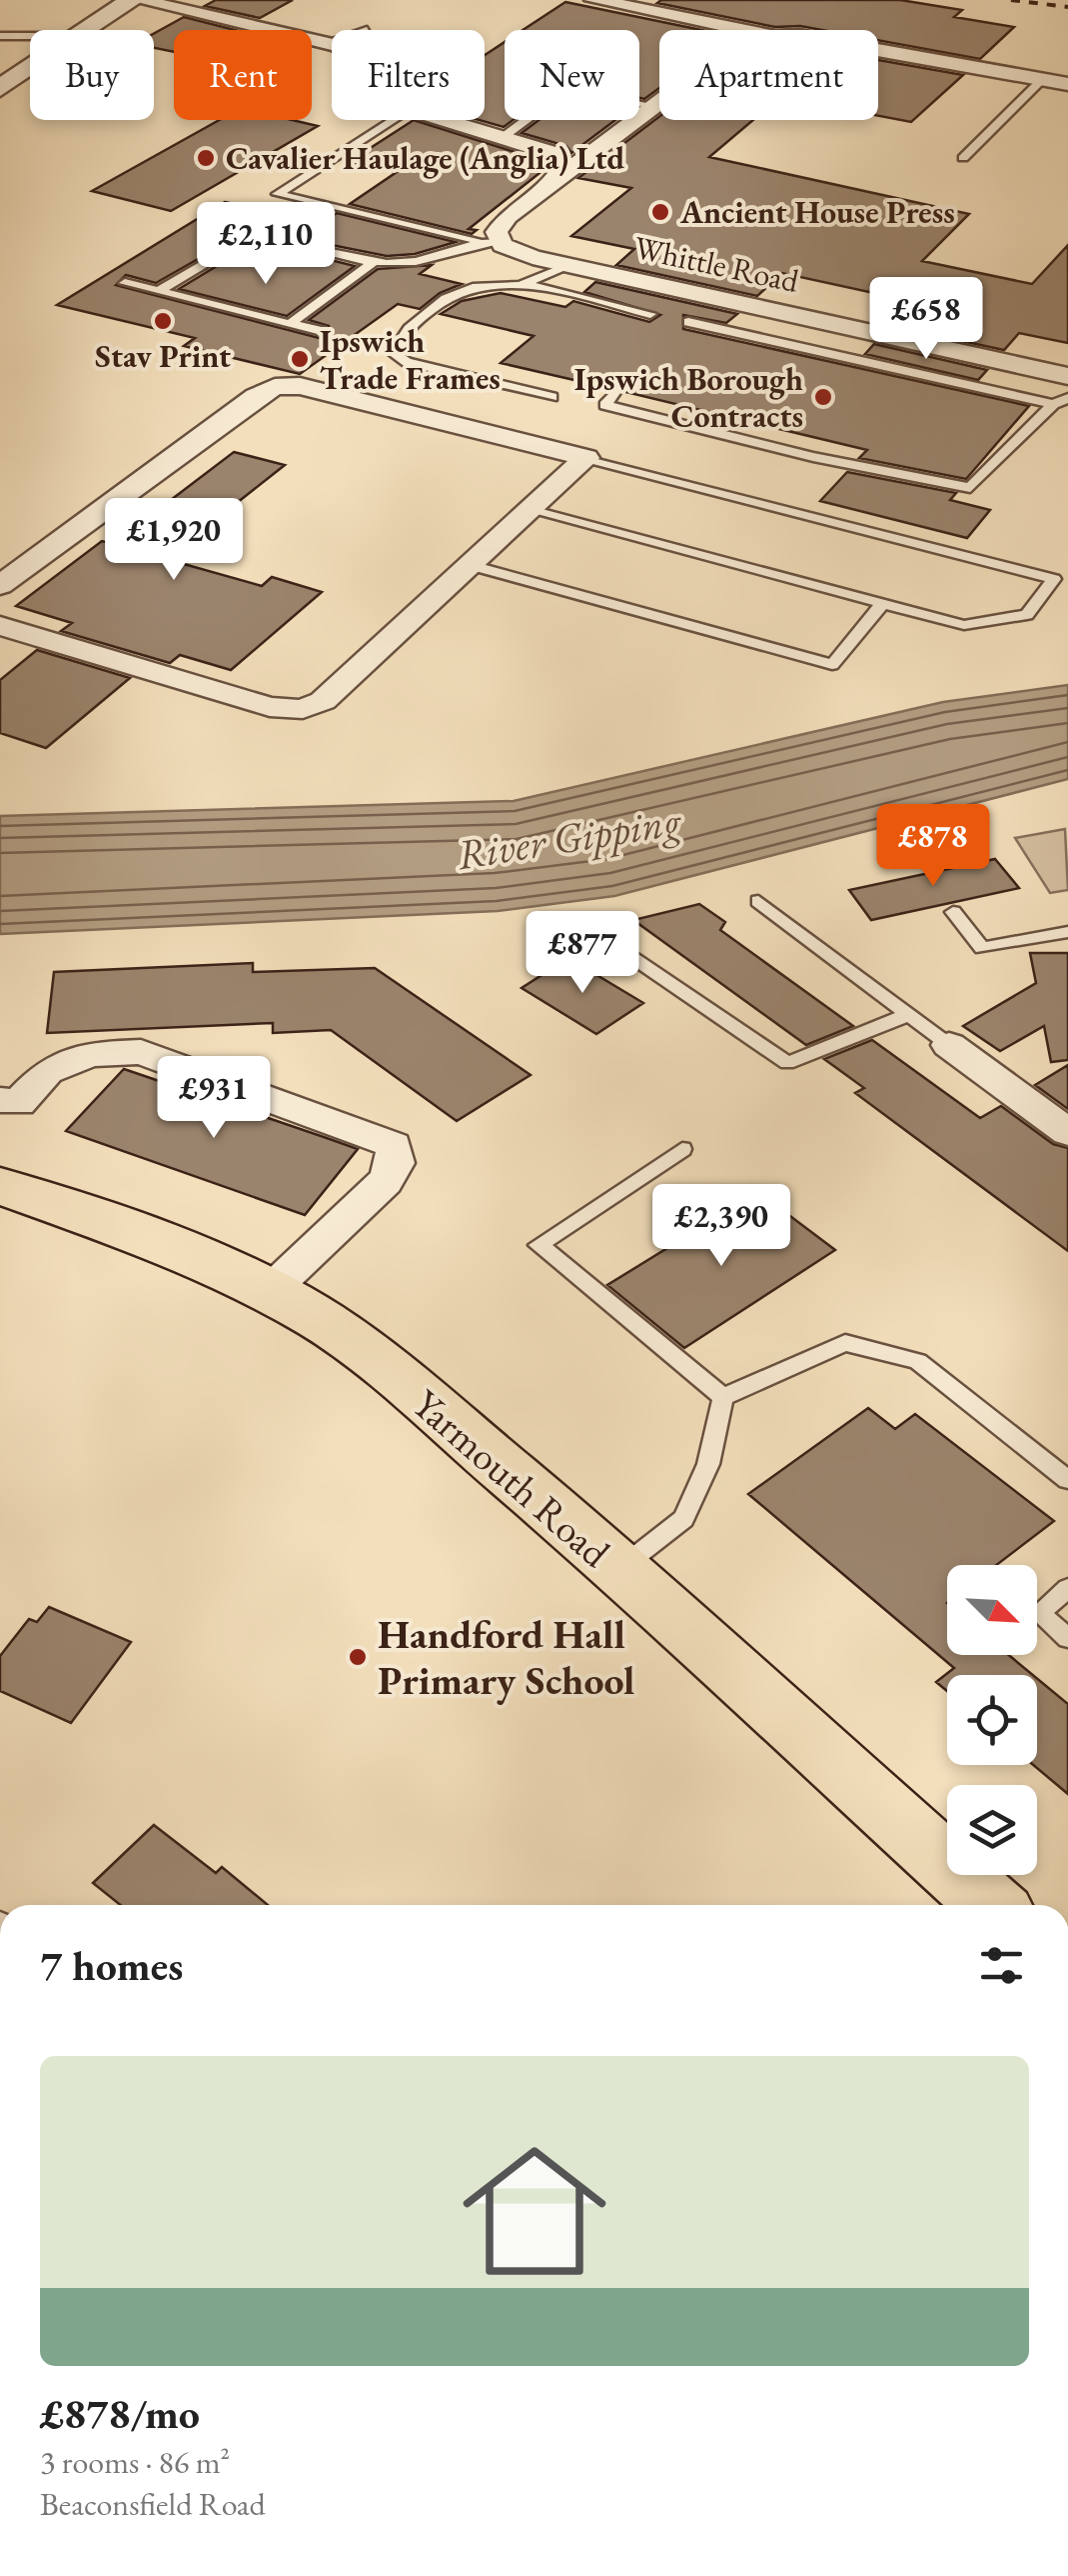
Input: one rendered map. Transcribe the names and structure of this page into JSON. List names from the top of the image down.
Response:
{
  "streets": {
    "main road": ["Yarmouth Road"],
    "street": ["Whittle Road"]
  },
  "water": ["River Gipping"],
  "places": [
    "Cavalier Haulage (Anglia) Ltd",
    "Ancient House Press",
    "Stav Print",
    "Ipswich Trade Frames",
    "Ipswich Borough Contracts",
    "Handford Hall Primary School"
  ],
  "north": "bottom right",
  "page": {
    "chip": [
      "Buy",
      "Rent",
      "Filters",
      "New",
      "Apartment"
    ],
    "price": [
      "£2,110",
      "£658",
      "£1,920",
      "£878",
      "£877",
      "£931",
      "£2,390"
    ],
    "heading": "7 homes",
    "list": [
      {
        "name": "£878/mo",
        "note": "3 rooms · 86 m² · Beaconsfield Road"
      }
    ]
  }
}
